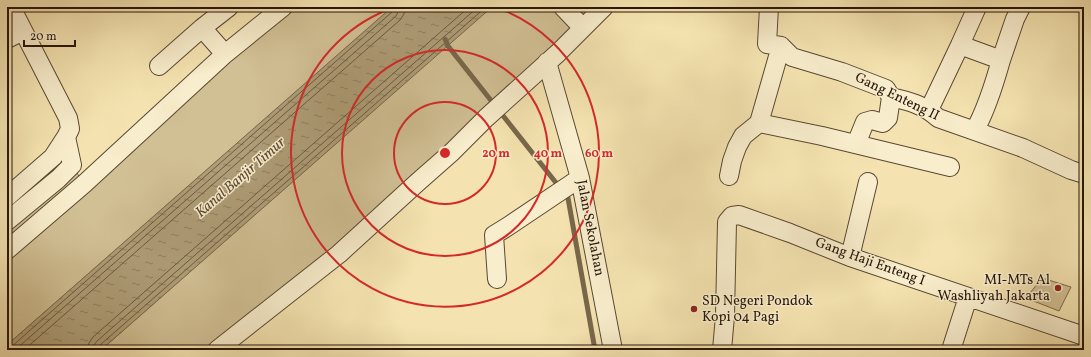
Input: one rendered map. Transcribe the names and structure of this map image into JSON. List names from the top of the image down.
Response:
{
  "streets": {
    "street": ["Gang Enteng II", "Jalan Sekolahan", "Gang Haji Enteng I"]
  },
  "water": ["Kanal Banjir Timur"],
  "places": ["MI-MTs Al Washliyah Jakarta", "SD Negeri Pondok Kopi 04 Pagi"],
  "scale_bar": "20 m",
  "rings": ["20 m", "40 m", "60 m"]
}
